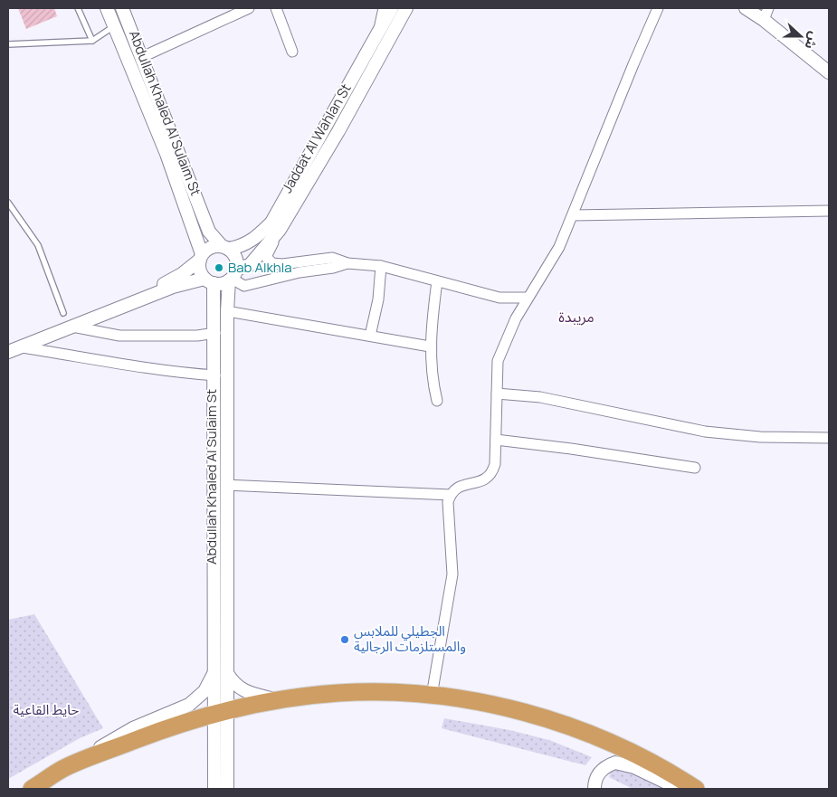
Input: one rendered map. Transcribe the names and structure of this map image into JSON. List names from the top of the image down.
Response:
{
  "streets": {
    "street": ["Abdullah Khaled Al Sulaim St", "Jaddat Al Wahlan St"]
  },
  "crossings": [
    ["Abdullah Khaled Al Sulaim St", "Jaddat Al Wahlan St"]
  ],
  "districts": ["مريبدة"],
  "parks": ["حايط القاعية"],
  "places": ["Bab Alkhla", "الجطيلي للملابس والمستلزمات الرجالية"],
  "north": "right"
}
